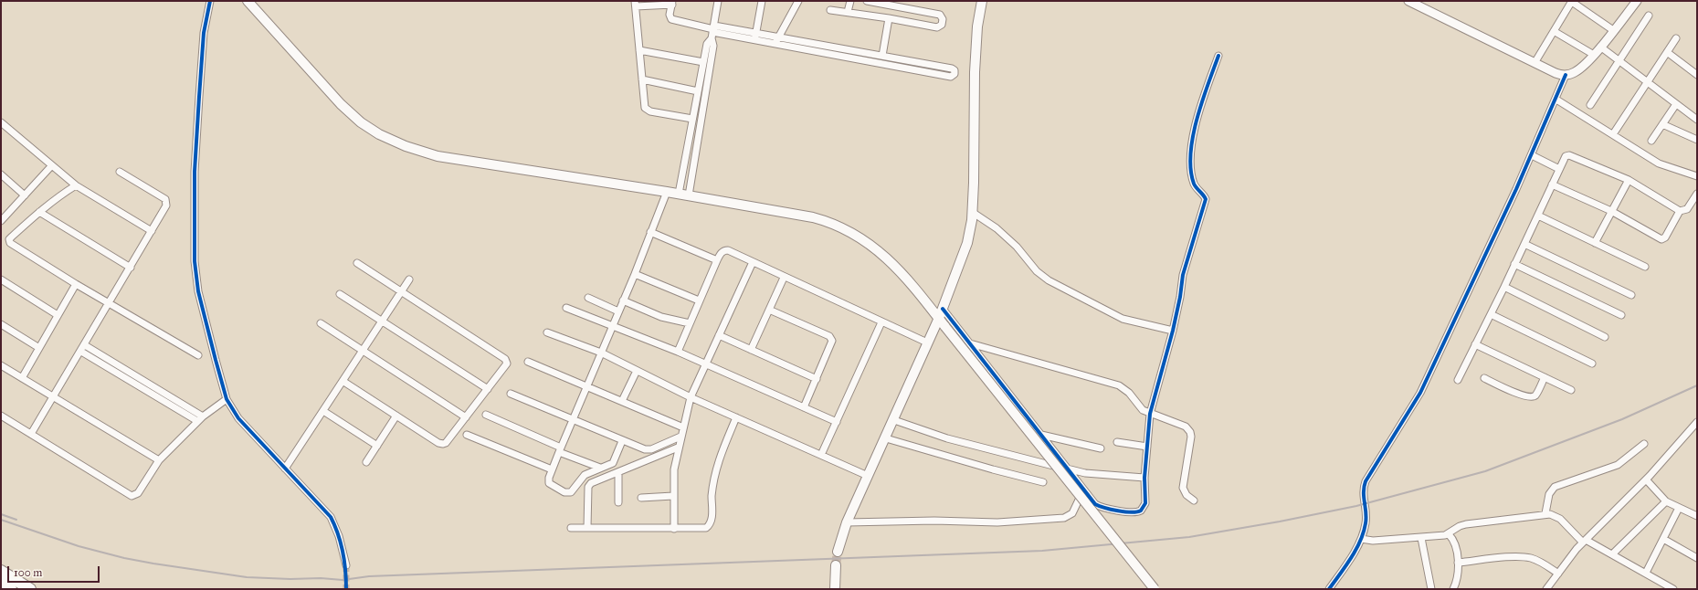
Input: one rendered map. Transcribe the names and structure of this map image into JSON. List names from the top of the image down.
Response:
{
  "scale_bar": "100 m"
}
